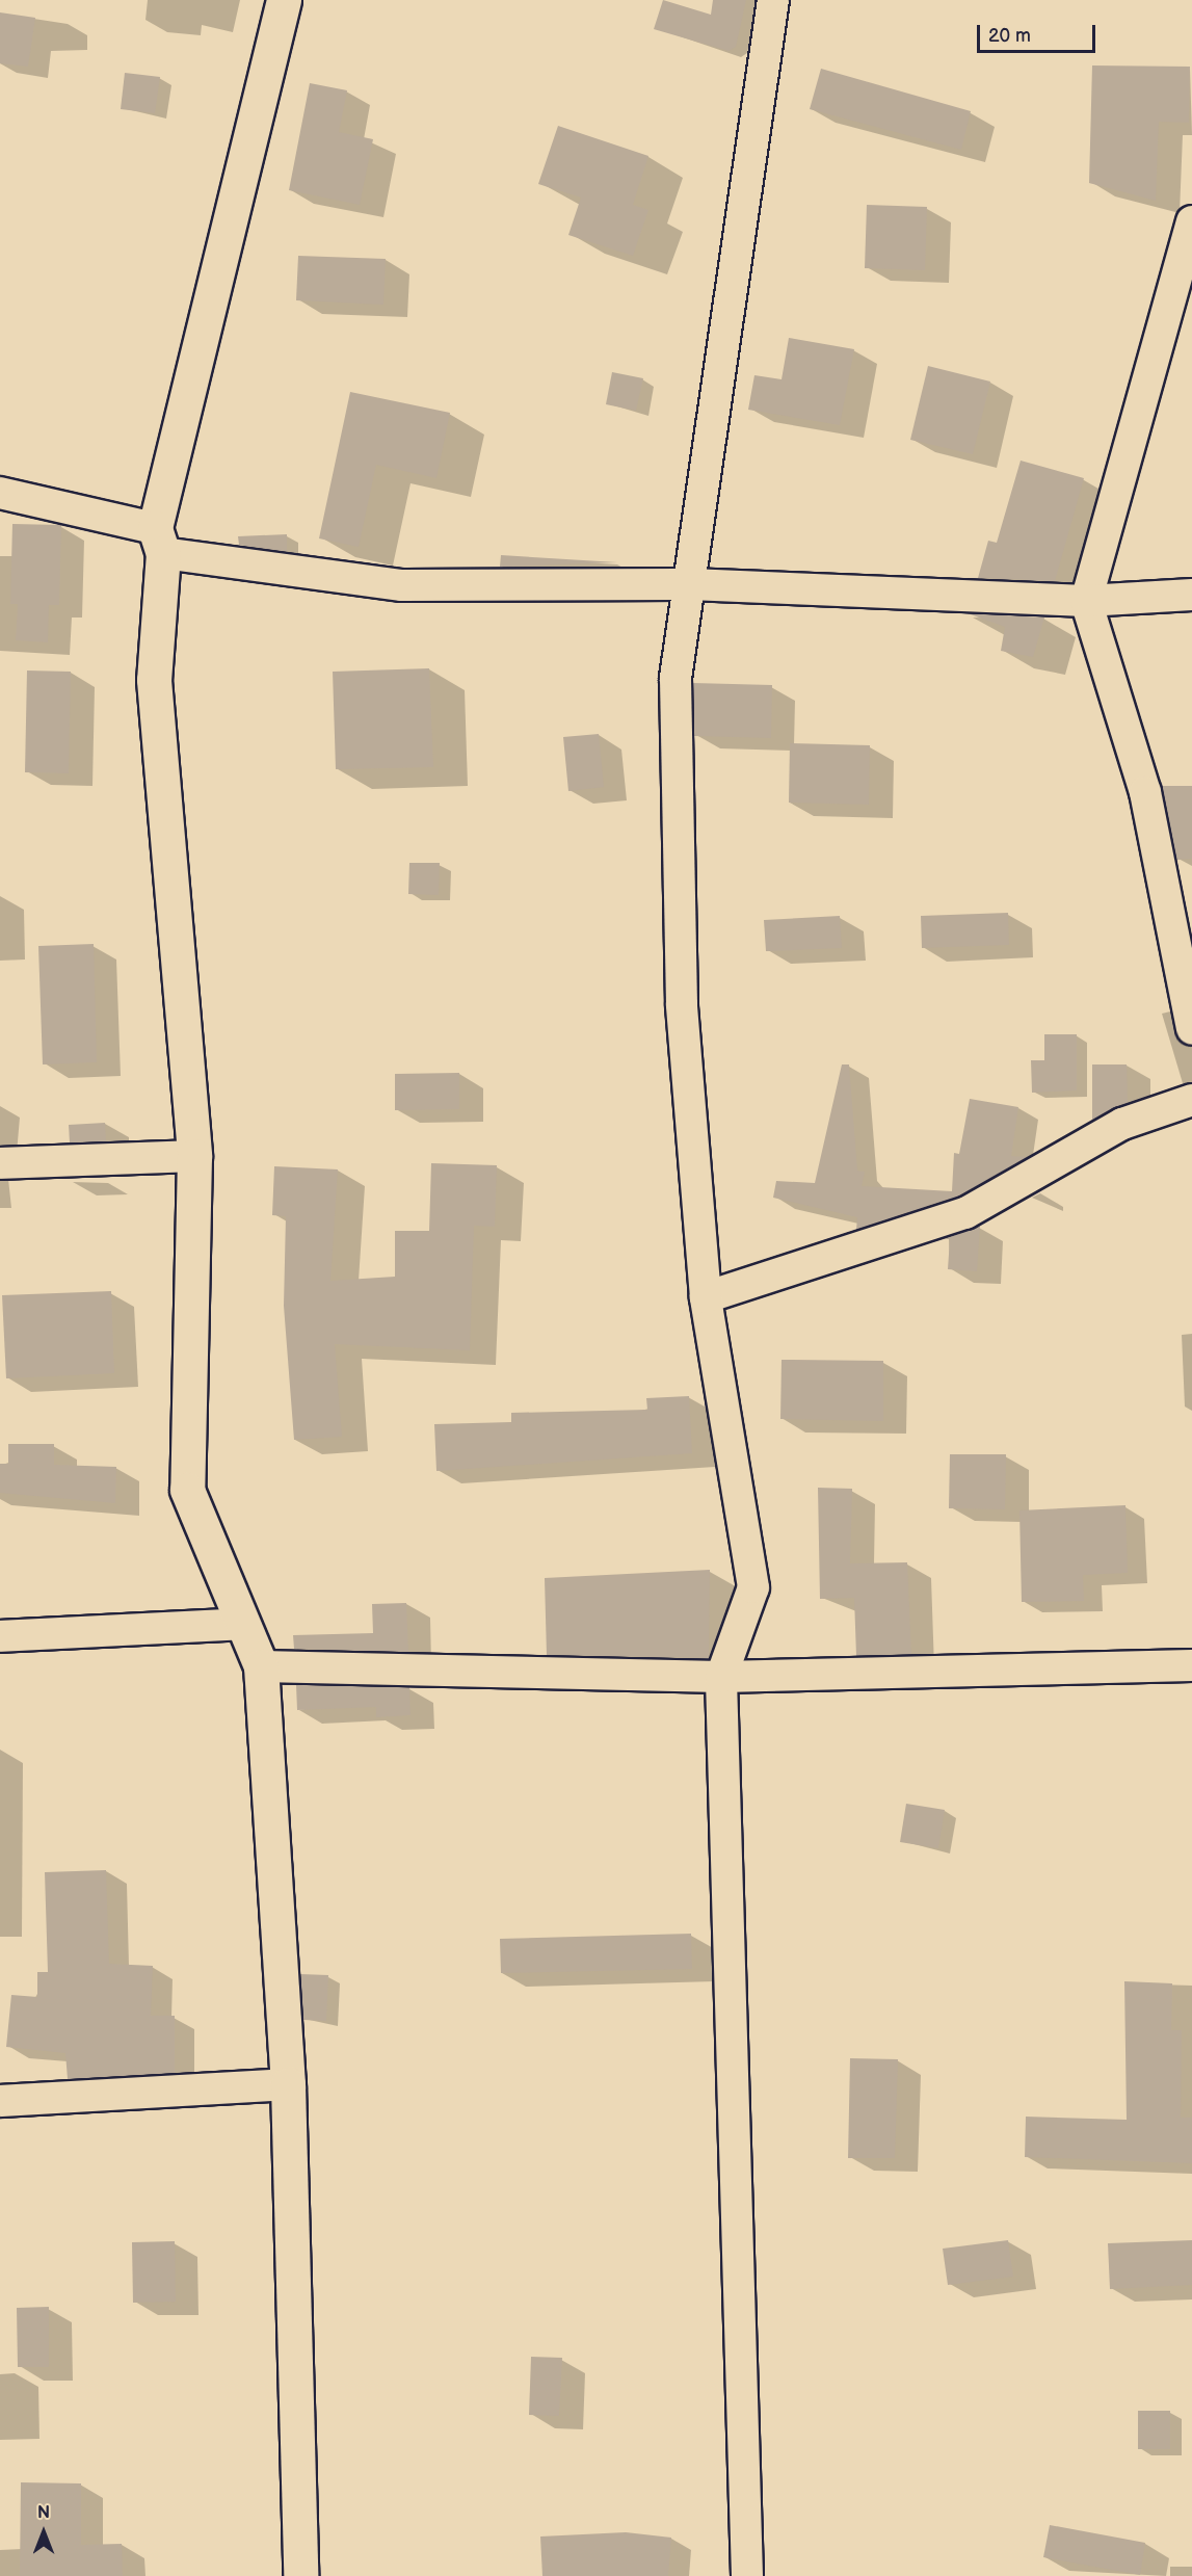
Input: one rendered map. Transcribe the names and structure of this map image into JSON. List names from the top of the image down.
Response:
{
  "scale_bar": "20 m",
  "north": "top"
}
